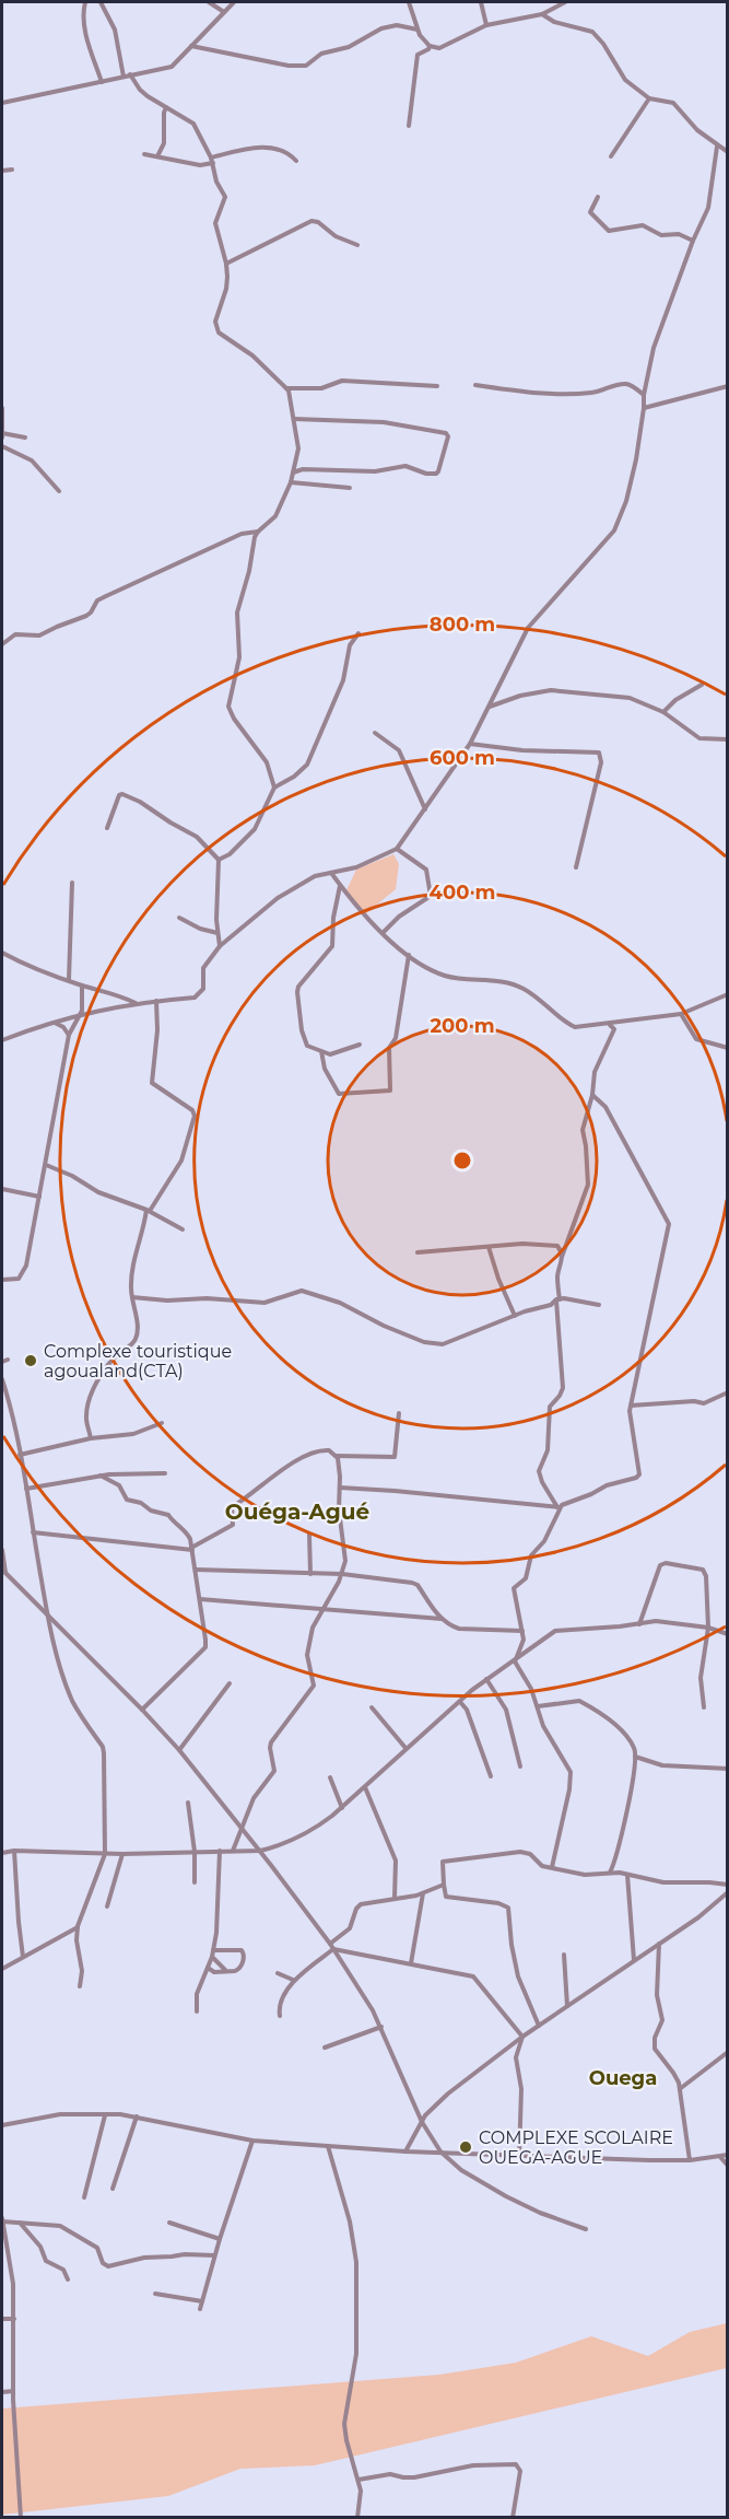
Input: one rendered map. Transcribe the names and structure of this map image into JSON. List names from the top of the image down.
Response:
{
  "districts": ["Ouéga-Agué", "Ouega"],
  "places": ["Complexe touristique agoualand(CTA)", "COMPLEXE SCOLAIRE OUEGA-AGUE"],
  "rings": [
    "800 m",
    "600 m",
    "400 m",
    "200 m"
  ]
}
